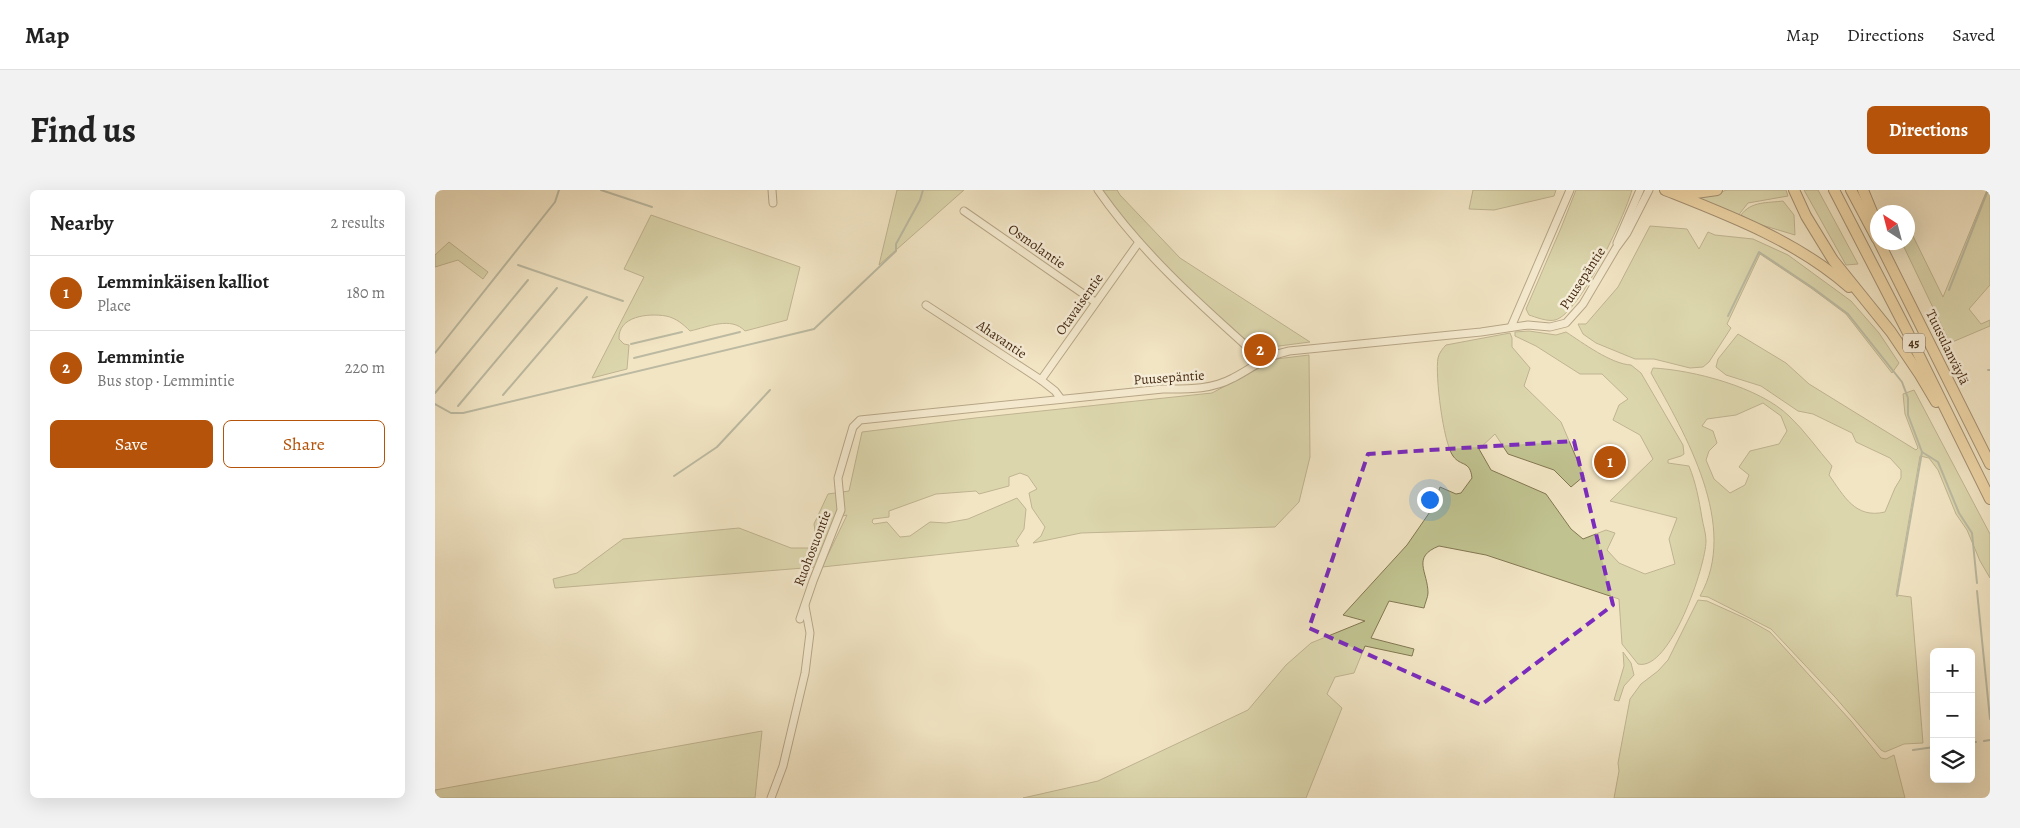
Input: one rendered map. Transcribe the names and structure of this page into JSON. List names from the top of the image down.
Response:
{
  "streets": {
    "highway": ["45", "Tuusulanväylä"],
    "street": [
      "Osmolantie",
      "Puusepäntie",
      "Otavaisentie",
      "Ahavantie",
      "Ruohosuontie"
    ]
  },
  "crossings": [
    ["Osmolantie", "Otavaisentie"],
    ["Puusepäntie", "Ahavantie"],
    ["Puusepäntie", "Ruohosuontie"],
    ["Otavaisentie", "Ahavantie"]
  ],
  "north": "top left",
  "page": {
    "header": "Map",
    "nav": ["Map", "Directions", "Saved"],
    "title": "Find us",
    "buttons": [
      "Directions",
      ["Save", "Share"]
    ],
    "heading": ["Nearby", "2 results"],
    "list": [
      {
        "mark": "1",
        "name": "Lemminkäisen kalliot",
        "note": "Place",
        "value": "180 m"
      },
      {
        "mark": "2",
        "name": "Lemmintie",
        "note": "Bus stop · Lemmintie",
        "value": "220 m"
      }
    ],
    "pins": ["2", "1"],
    "map_buttons": ["+", "−"]
  }
}
